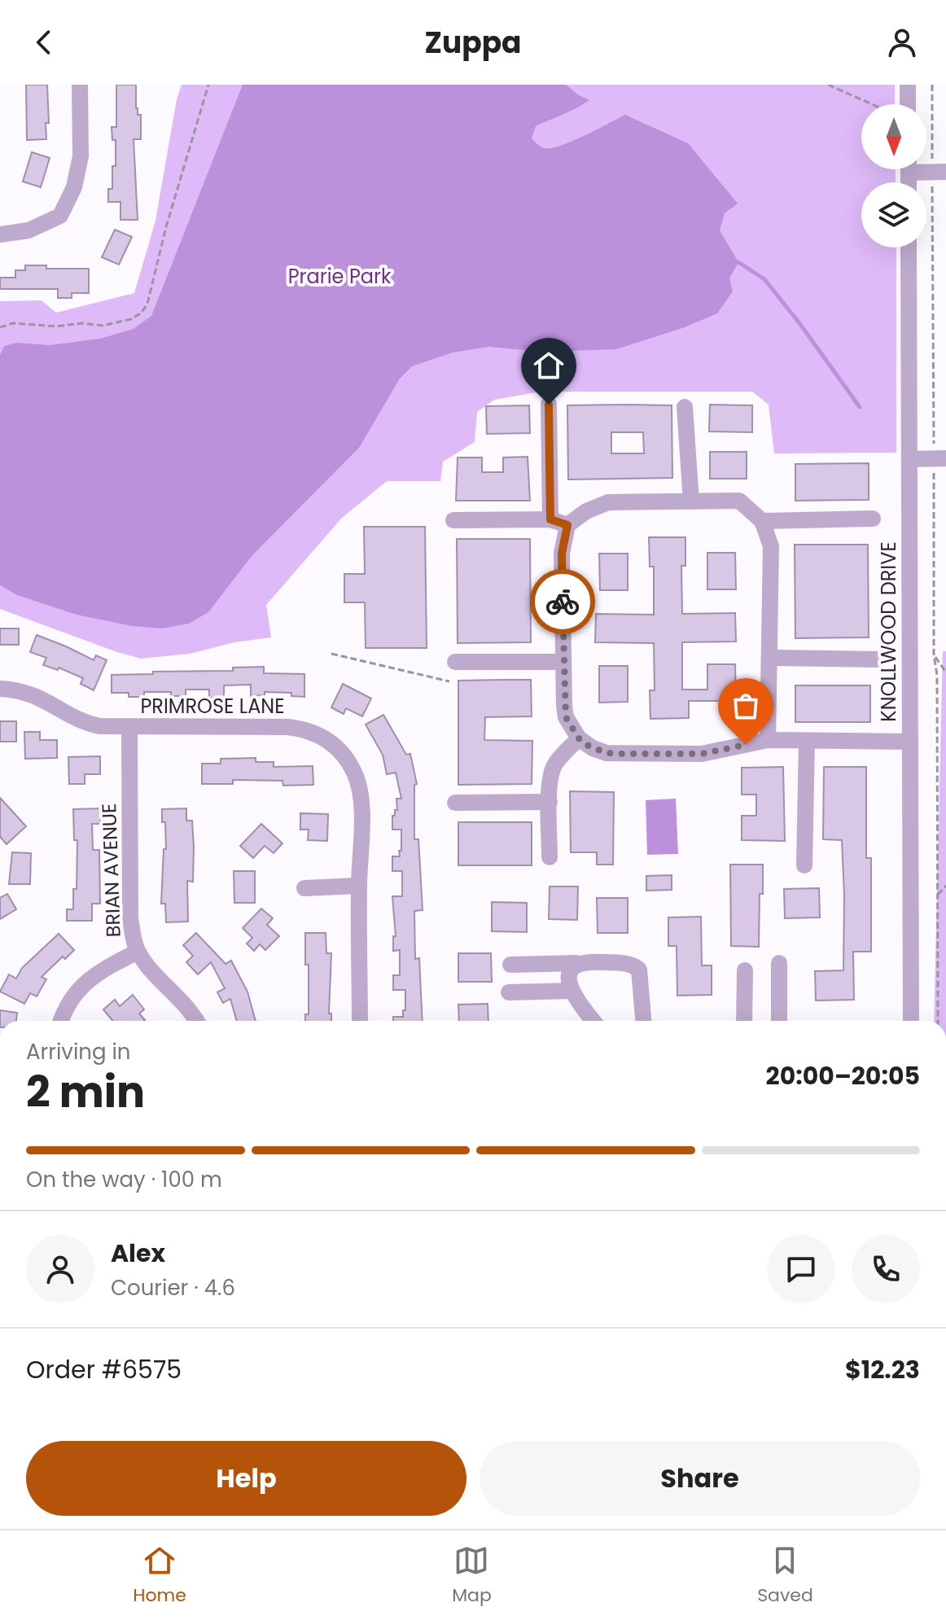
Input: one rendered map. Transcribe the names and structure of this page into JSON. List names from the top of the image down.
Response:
{
  "streets": {
    "street": ["KNOLLWOOD DRIVE", "PRIMROSE LANE", "BRIAN AVENUE"]
  },
  "crossings": [
    ["PRIMROSE LANE", "BRIAN AVENUE"]
  ],
  "parks": ["Prarie Park"],
  "north": "bottom",
  "page": {
    "header": "Zuppa",
    "heading": ["2 min", "Arriving in", "20:00–20:05"],
    "panel": [
      "Alex",
      "Courier · 4.6",
      "Order #6575",
      "$12.23"
    ],
    "bar": "On the way · 100 m",
    "buttons": ["Help", "Share"],
    "tabs": ["Home", "Map", "Saved"]
  }
}
